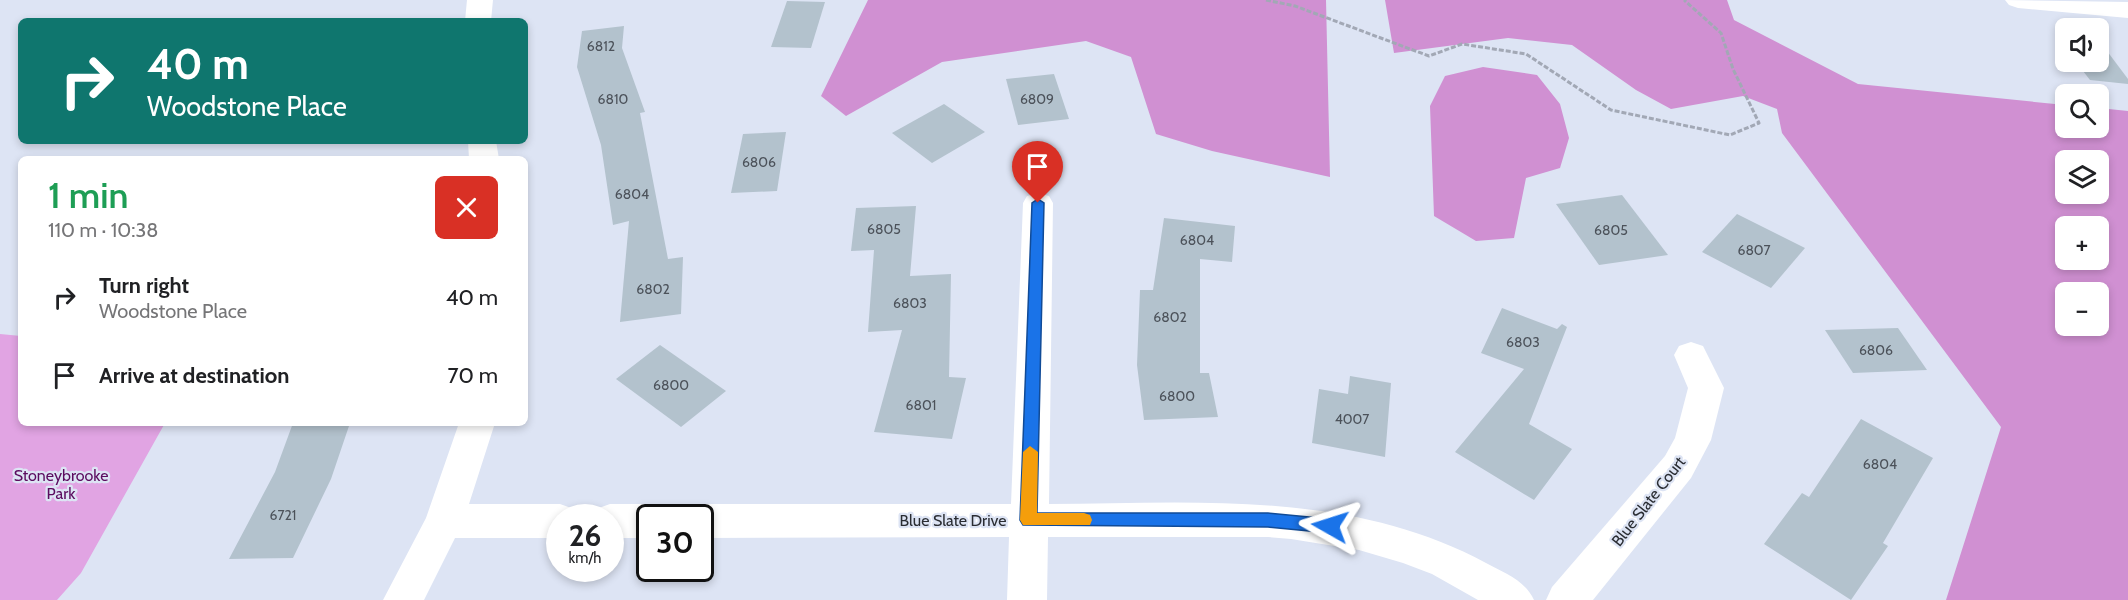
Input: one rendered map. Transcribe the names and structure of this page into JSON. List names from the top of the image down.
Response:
{
  "streets": {
    "street": ["Blue Slate Court", "Blue Slate Drive"]
  },
  "parks": ["Stoneybrooke Park"],
  "house_numbers": [
    "6812",
    "6810",
    "6809",
    "6806",
    "6804",
    "6805",
    "6805",
    "6804",
    "6807",
    "6802",
    "6803",
    "6802",
    "6803",
    "6806",
    "6800",
    "6800",
    "6801",
    "4007",
    "6804",
    "6721"
  ],
  "page": {
    "map_buttons": ["+", "−"],
    "turn": ["40 m", "Woodstone Place"],
    "heading": ["1 min", "110 m · 10:38"],
    "list": [
      {
        "name": "Turn right",
        "note": "Woodstone Place",
        "value": "40 m"
      },
      {
        "name": "Arrive at destination",
        "value": "70 m"
      }
    ],
    "speed": "26 km/h",
    "limit": "30"
  }
}
